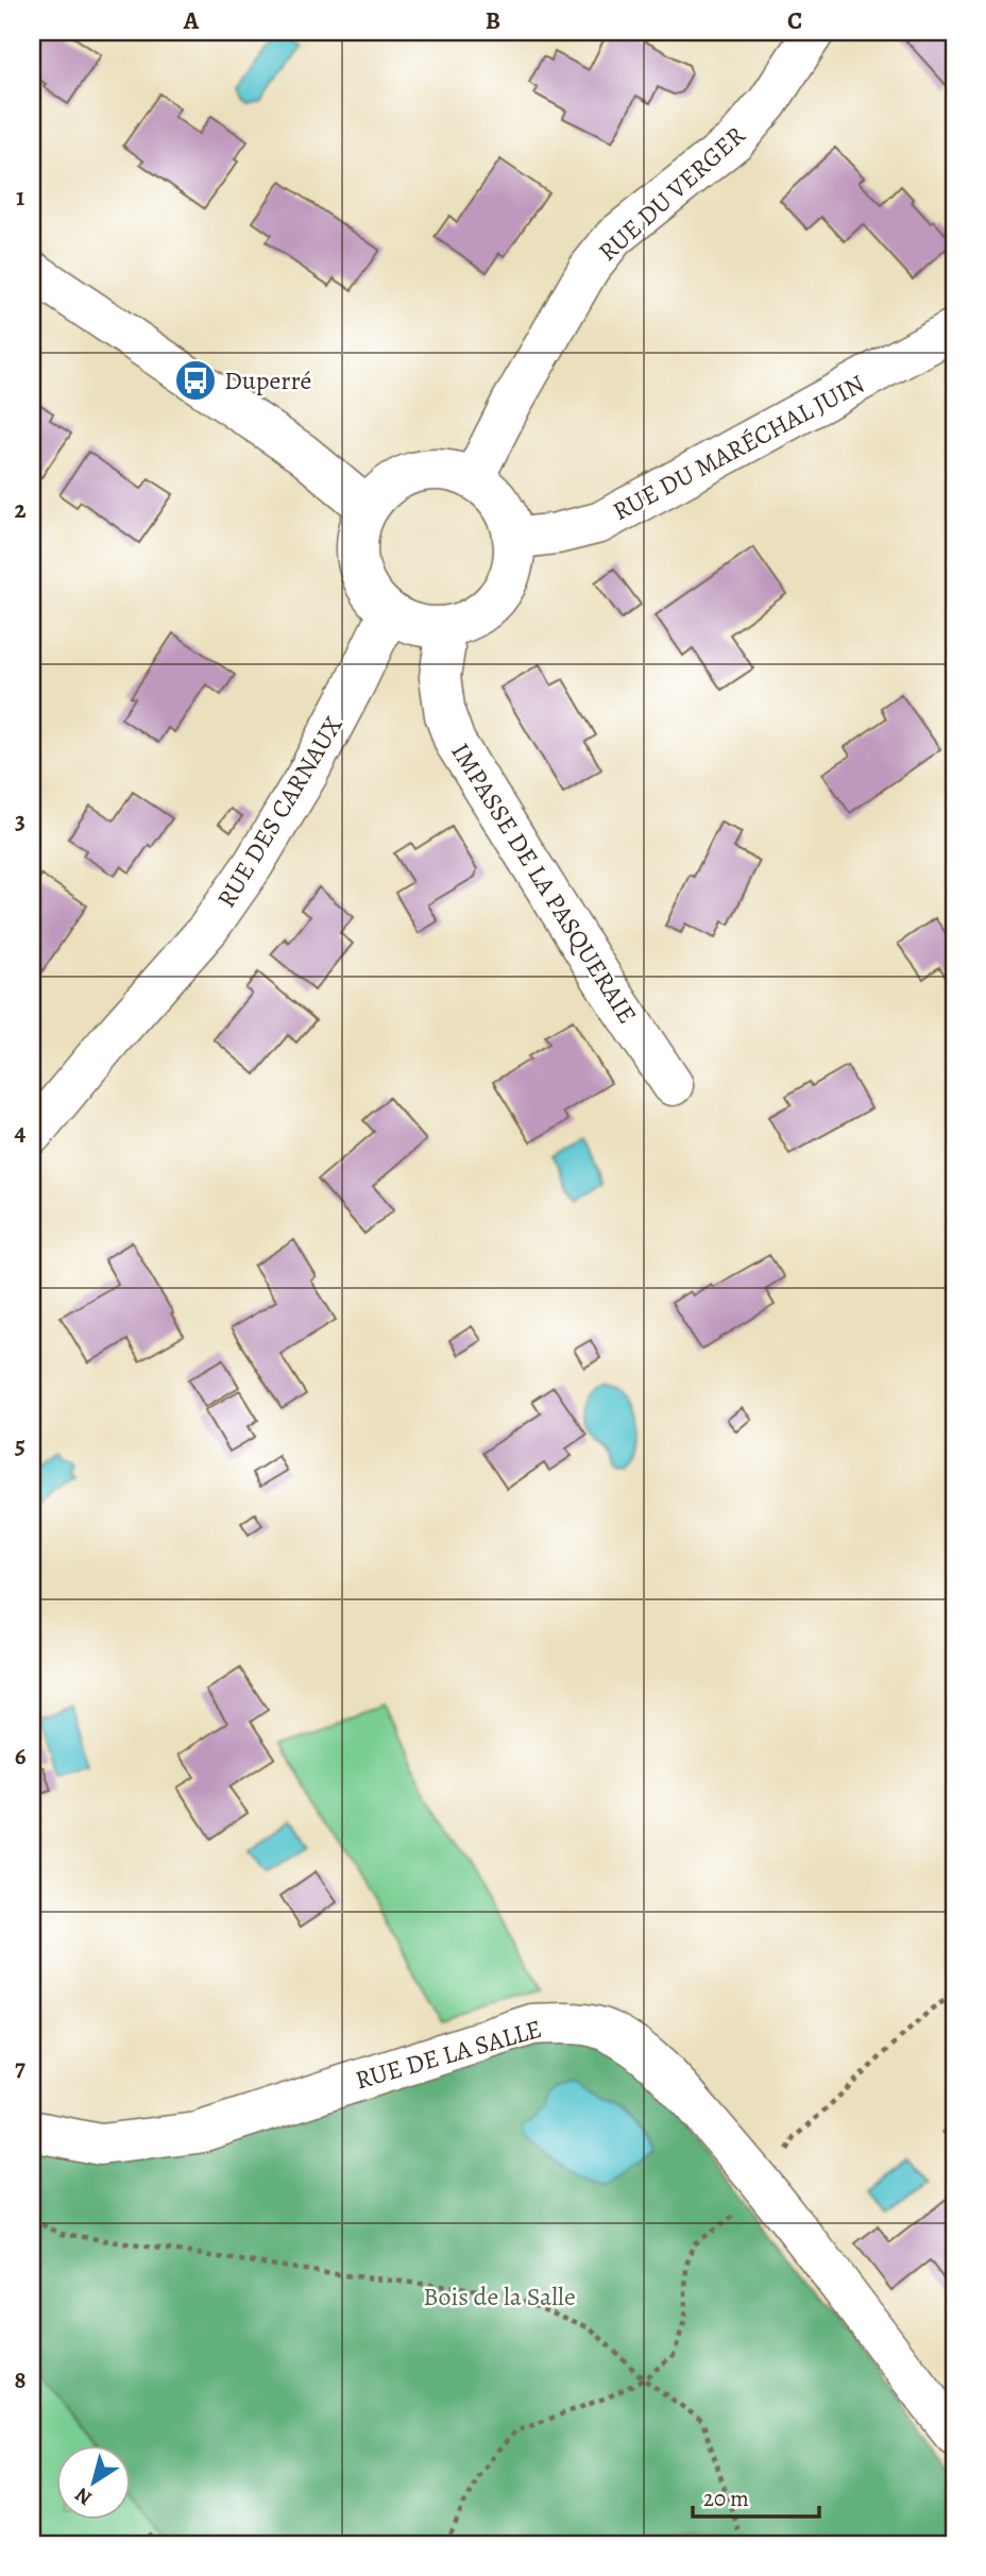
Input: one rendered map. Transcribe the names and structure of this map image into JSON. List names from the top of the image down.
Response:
{
  "streets": {
    "street": [
      "RUE DU VERGER",
      "RUE DU MARÉCHAL JUIN",
      "RUE DES CARNAUX",
      "IMPASSE DE LA PASQUERAIE",
      "RUE DE LA SALLE"
    ]
  },
  "crossings": [
    ["RUE DU VERGER", "RUE DU MARÉCHAL JUIN"],
    ["RUE DU VERGER", "RUE DES CARNAUX"],
    ["RUE DU VERGER", "IMPASSE DE LA PASQUERAIE"],
    ["RUE DU MARÉCHAL JUIN", "RUE DES CARNAUX"],
    ["RUE DU MARÉCHAL JUIN", "IMPASSE DE LA PASQUERAIE"],
    ["RUE DES CARNAUX", "IMPASSE DE LA PASQUERAIE"]
  ],
  "parks": ["Bois de la Salle"],
  "places": {
    "bus stop": ["Duperré"]
  },
  "scale_bar": "20 m",
  "north": "bottom left",
  "grid": {
    "columns": ["A", "B", "C"],
    "rows": [
      "1",
      "2",
      "3",
      "4",
      "5",
      "6",
      "7",
      "8"
    ]
  }
}
